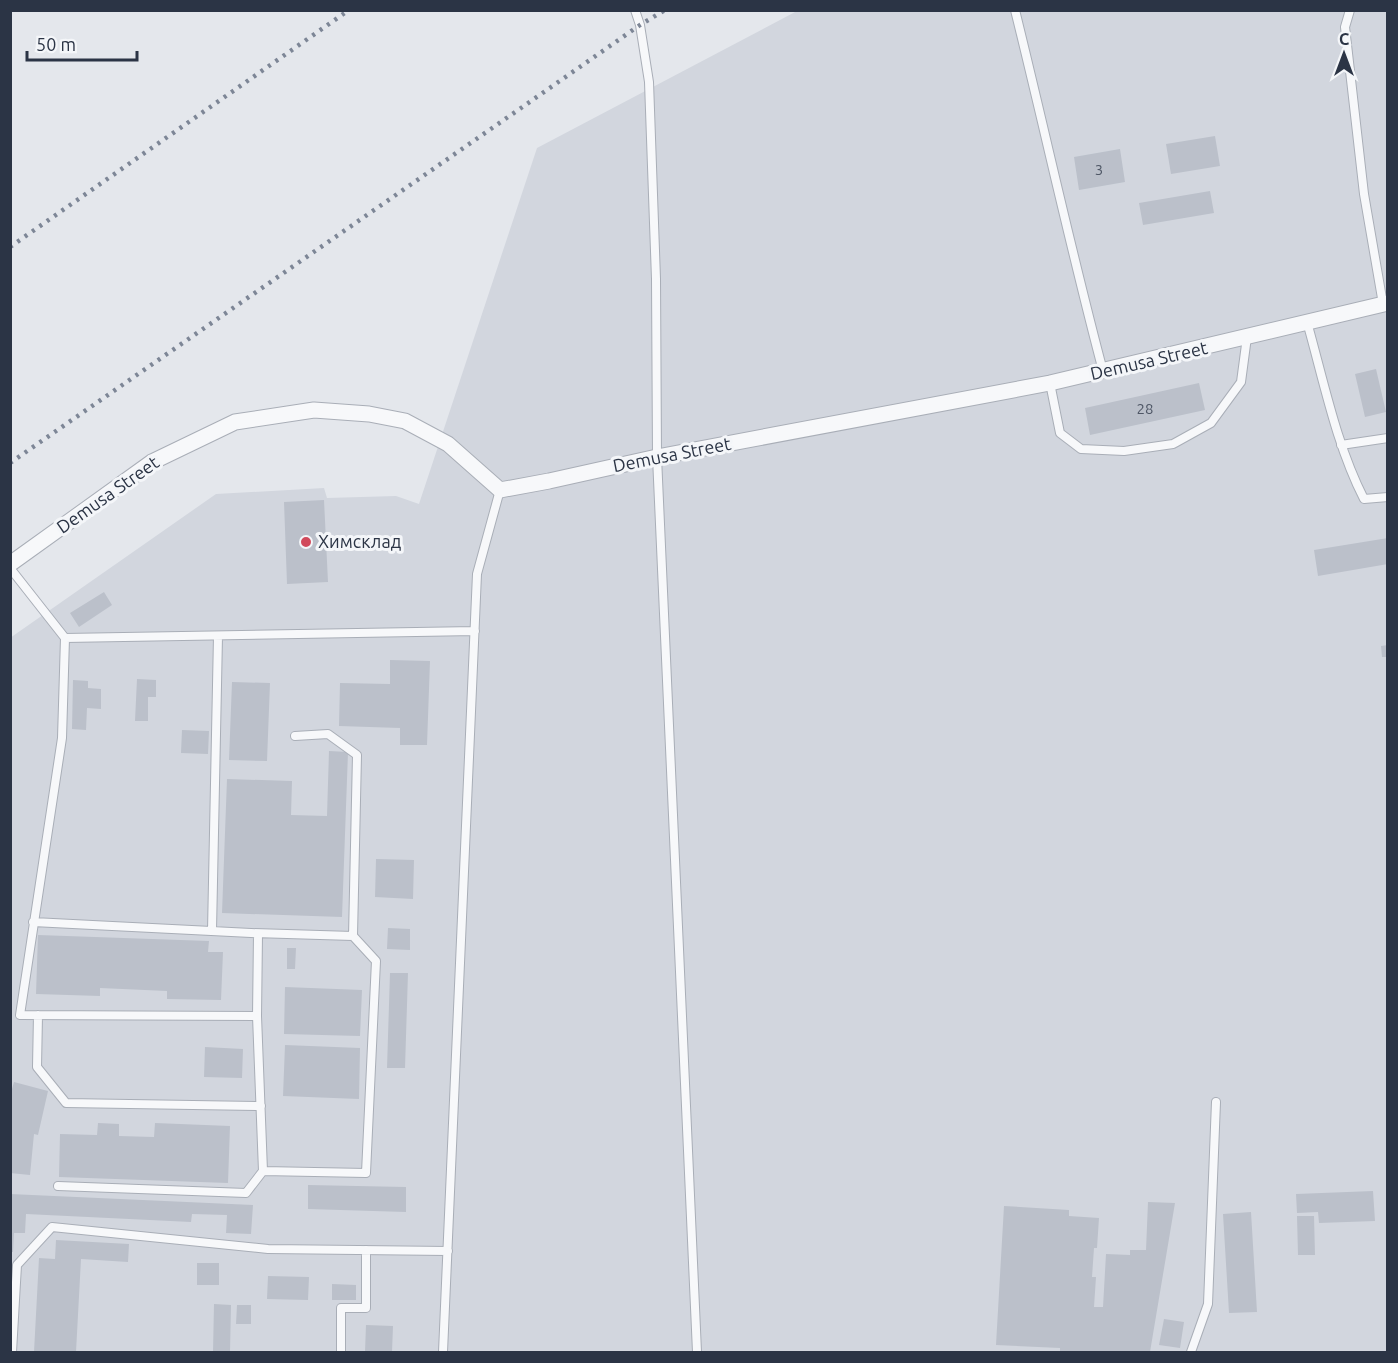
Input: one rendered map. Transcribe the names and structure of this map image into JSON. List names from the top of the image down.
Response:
{
  "streets": {
    "street": ["Demusa Street"]
  },
  "places": ["Химсклад"],
  "house_numbers": ["3", "28"],
  "scale_bar": "50 m",
  "north": "top"
}
